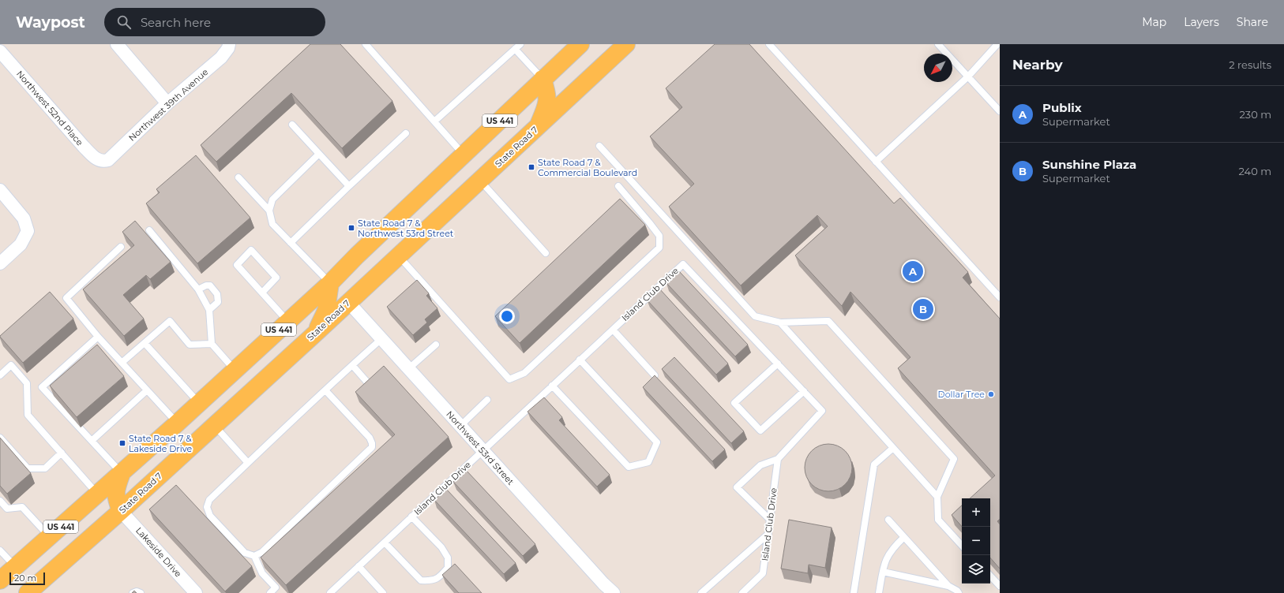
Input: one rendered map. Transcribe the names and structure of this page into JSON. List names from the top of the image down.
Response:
{
  "streets": {
    "main road": ["US 441", "State Road 7"],
    "street": [
      "Northwest 39th Avenue",
      "Northwest 52nd Place",
      "Northwest 53rd Street",
      "Lakeside Drive"
    ],
    "lane": ["Island Club Drive"]
  },
  "crossings": [
    ["Northwest 39th Avenue", "Northwest 52nd Place"],
    ["State Road 7", "Northwest 53rd Street"],
    ["State Road 7", "Lakeside Drive"],
    ["Island Club Drive", "Northwest 53rd Street"]
  ],
  "places": {
    "transit": ["State Road 7 & Commercial Boulevard", "State Road 7 & Northwest 53rd Street", "State Road 7 & Lakeside Drive"],
    "other": ["Dollar Tree"]
  },
  "scale_bar": "20 m",
  "north": "bottom left",
  "page": {
    "header": "Waypost",
    "search": "Search here",
    "nav": ["Map", "Layers", "Share"],
    "heading": ["Nearby", "2 results"],
    "list": [
      {
        "mark": "A",
        "name": "Publix",
        "note": "Supermarket",
        "value": "230 m"
      },
      {
        "mark": "B",
        "name": "Sunshine Plaza",
        "note": "Supermarket",
        "value": "240 m"
      }
    ],
    "pins": ["A", "B"],
    "map_buttons": ["+", "−"],
    "scale": "20 m"
  }
}
